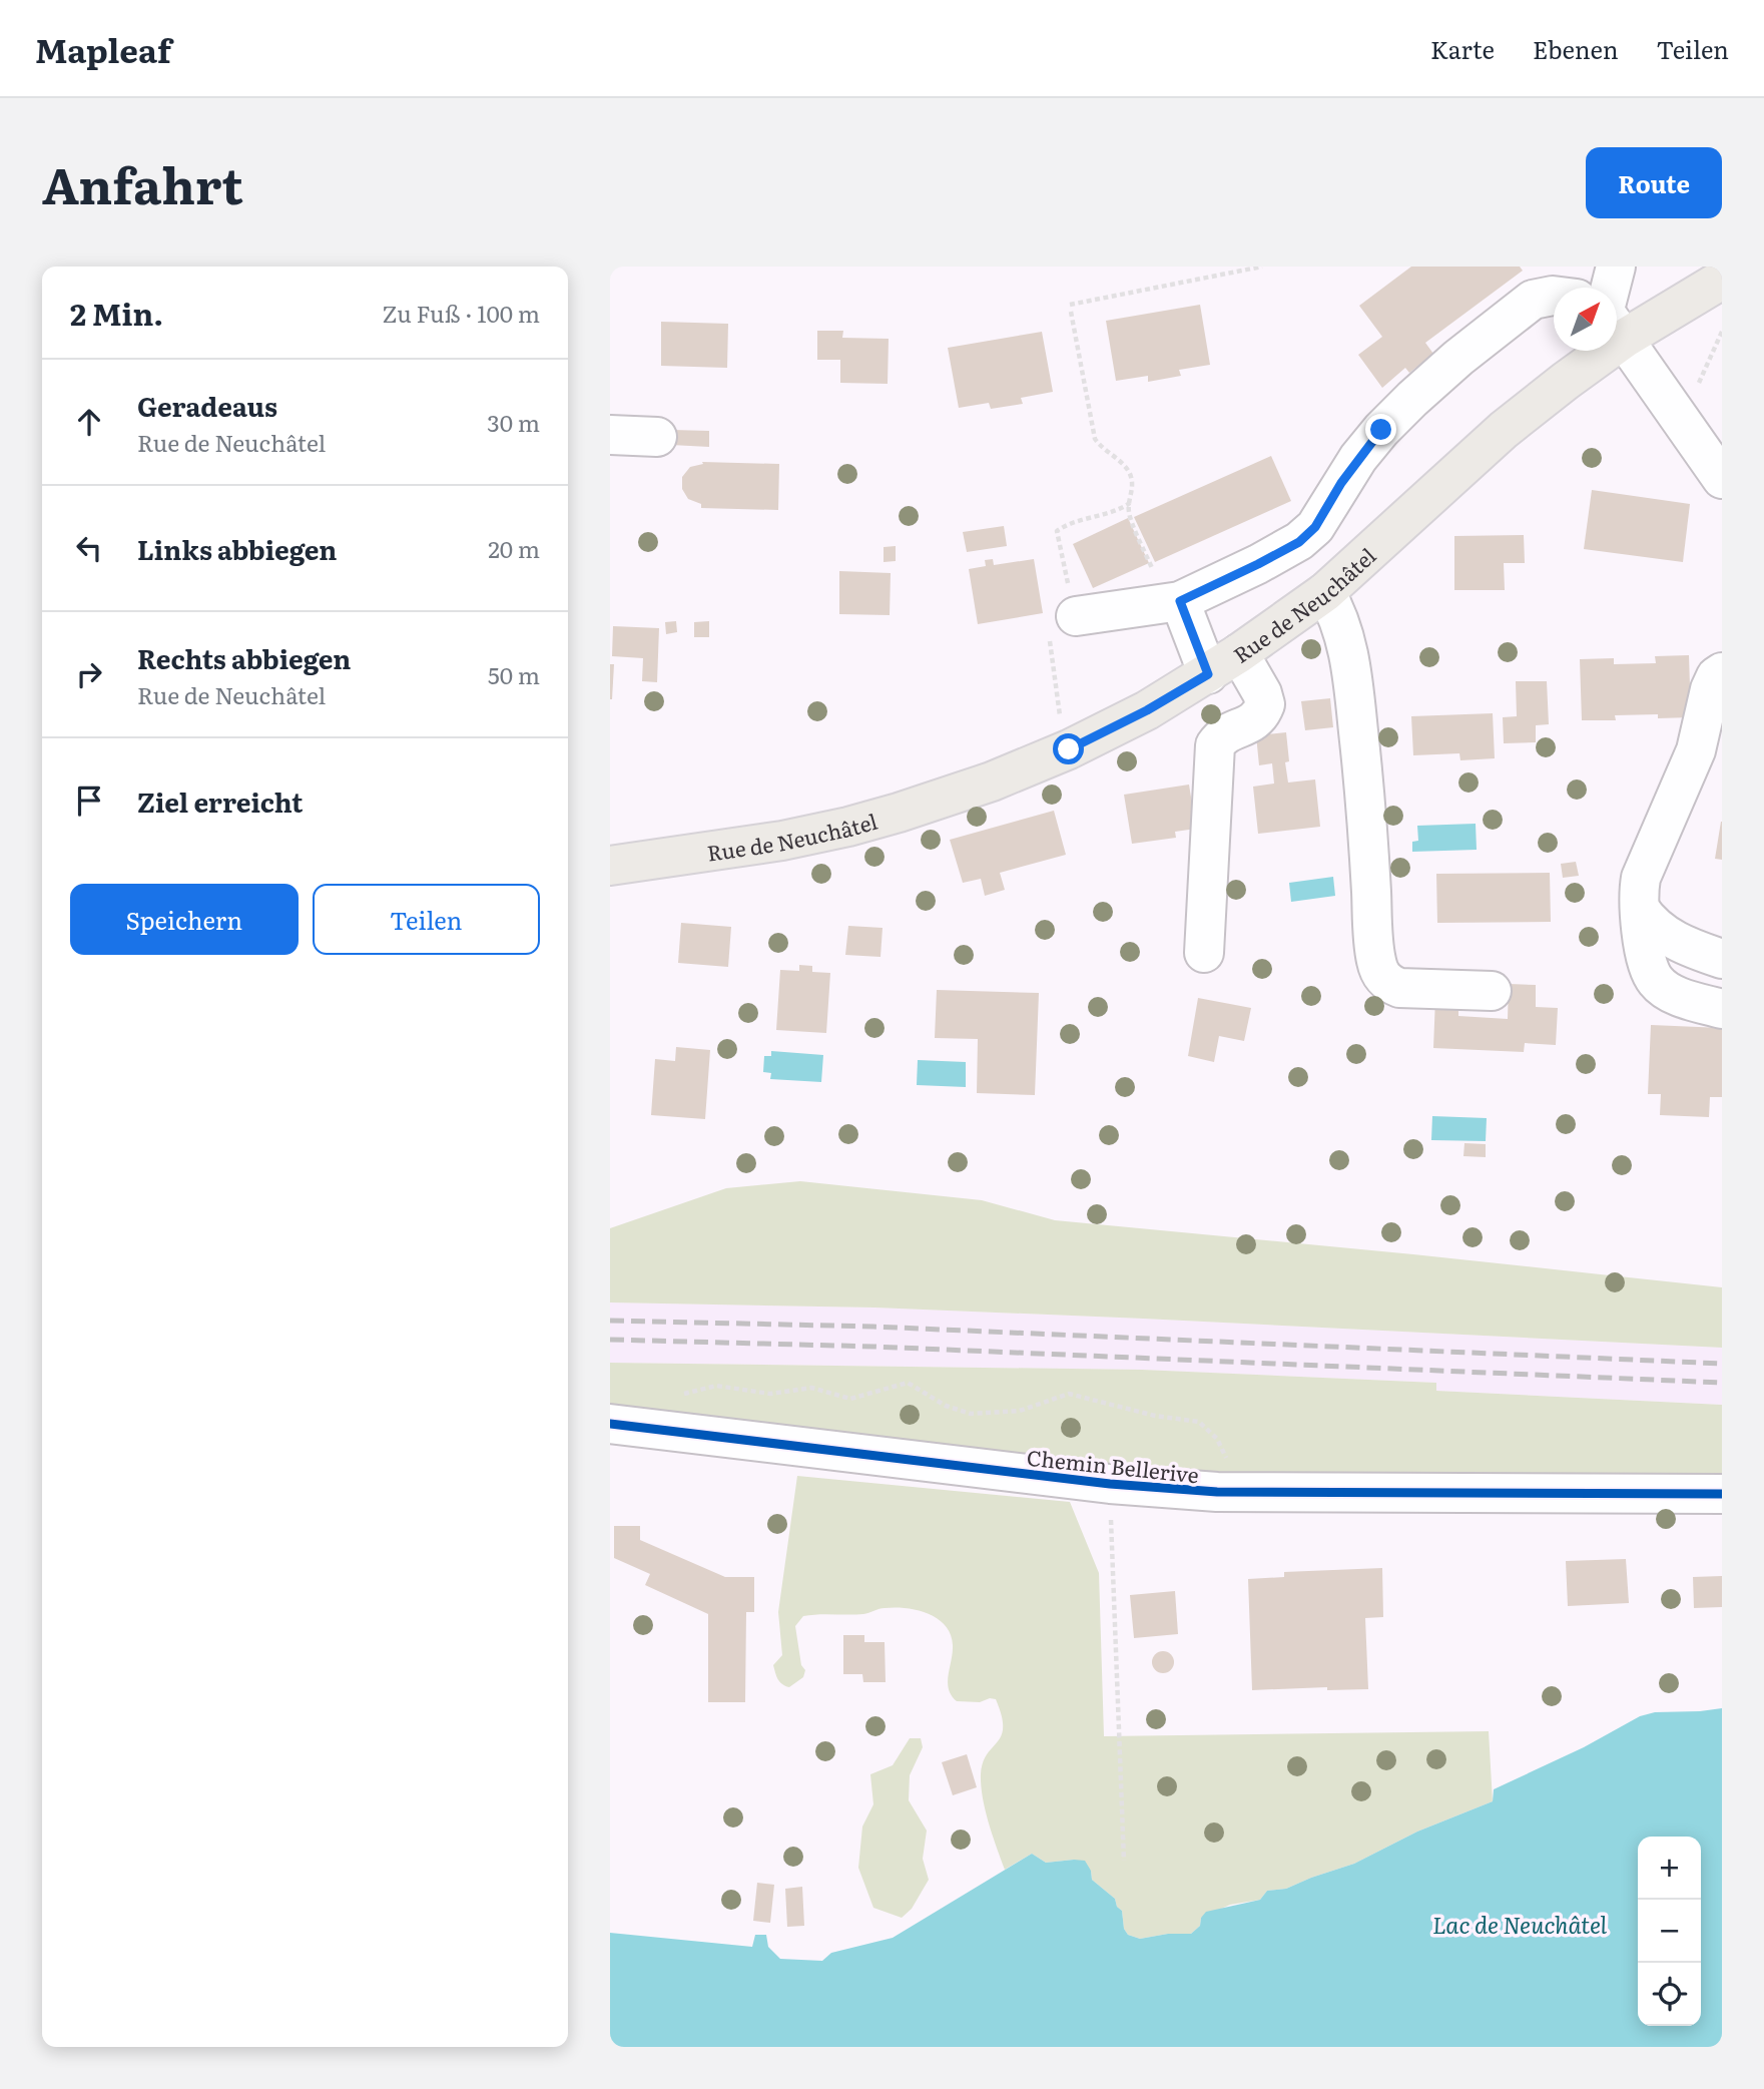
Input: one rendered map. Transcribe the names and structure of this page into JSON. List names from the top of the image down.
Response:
{
  "streets": {
    "main road": ["Rue de Neuchâtel"],
    "street": ["Chemin Bellerive"]
  },
  "water": ["Lac de Neuchâtel"],
  "north": "top right",
  "page": {
    "header": "Mapleaf",
    "nav": ["Karte", "Ebenen", "Teilen"],
    "title": "Anfahrt",
    "buttons": [
      "Route",
      ["Speichern", "Teilen"]
    ],
    "heading": ["2 Min.", "Zu Fuß · 100 m"],
    "list": [
      ["Geradeaus", "Rue de Neuchâtel", "30 m"],
      ["Links abbiegen", "20 m"],
      ["Rechts abbiegen", "Rue de Neuchâtel", "50 m"],
      "Ziel erreicht"
    ],
    "map_buttons": ["+", "−"]
  }
}
